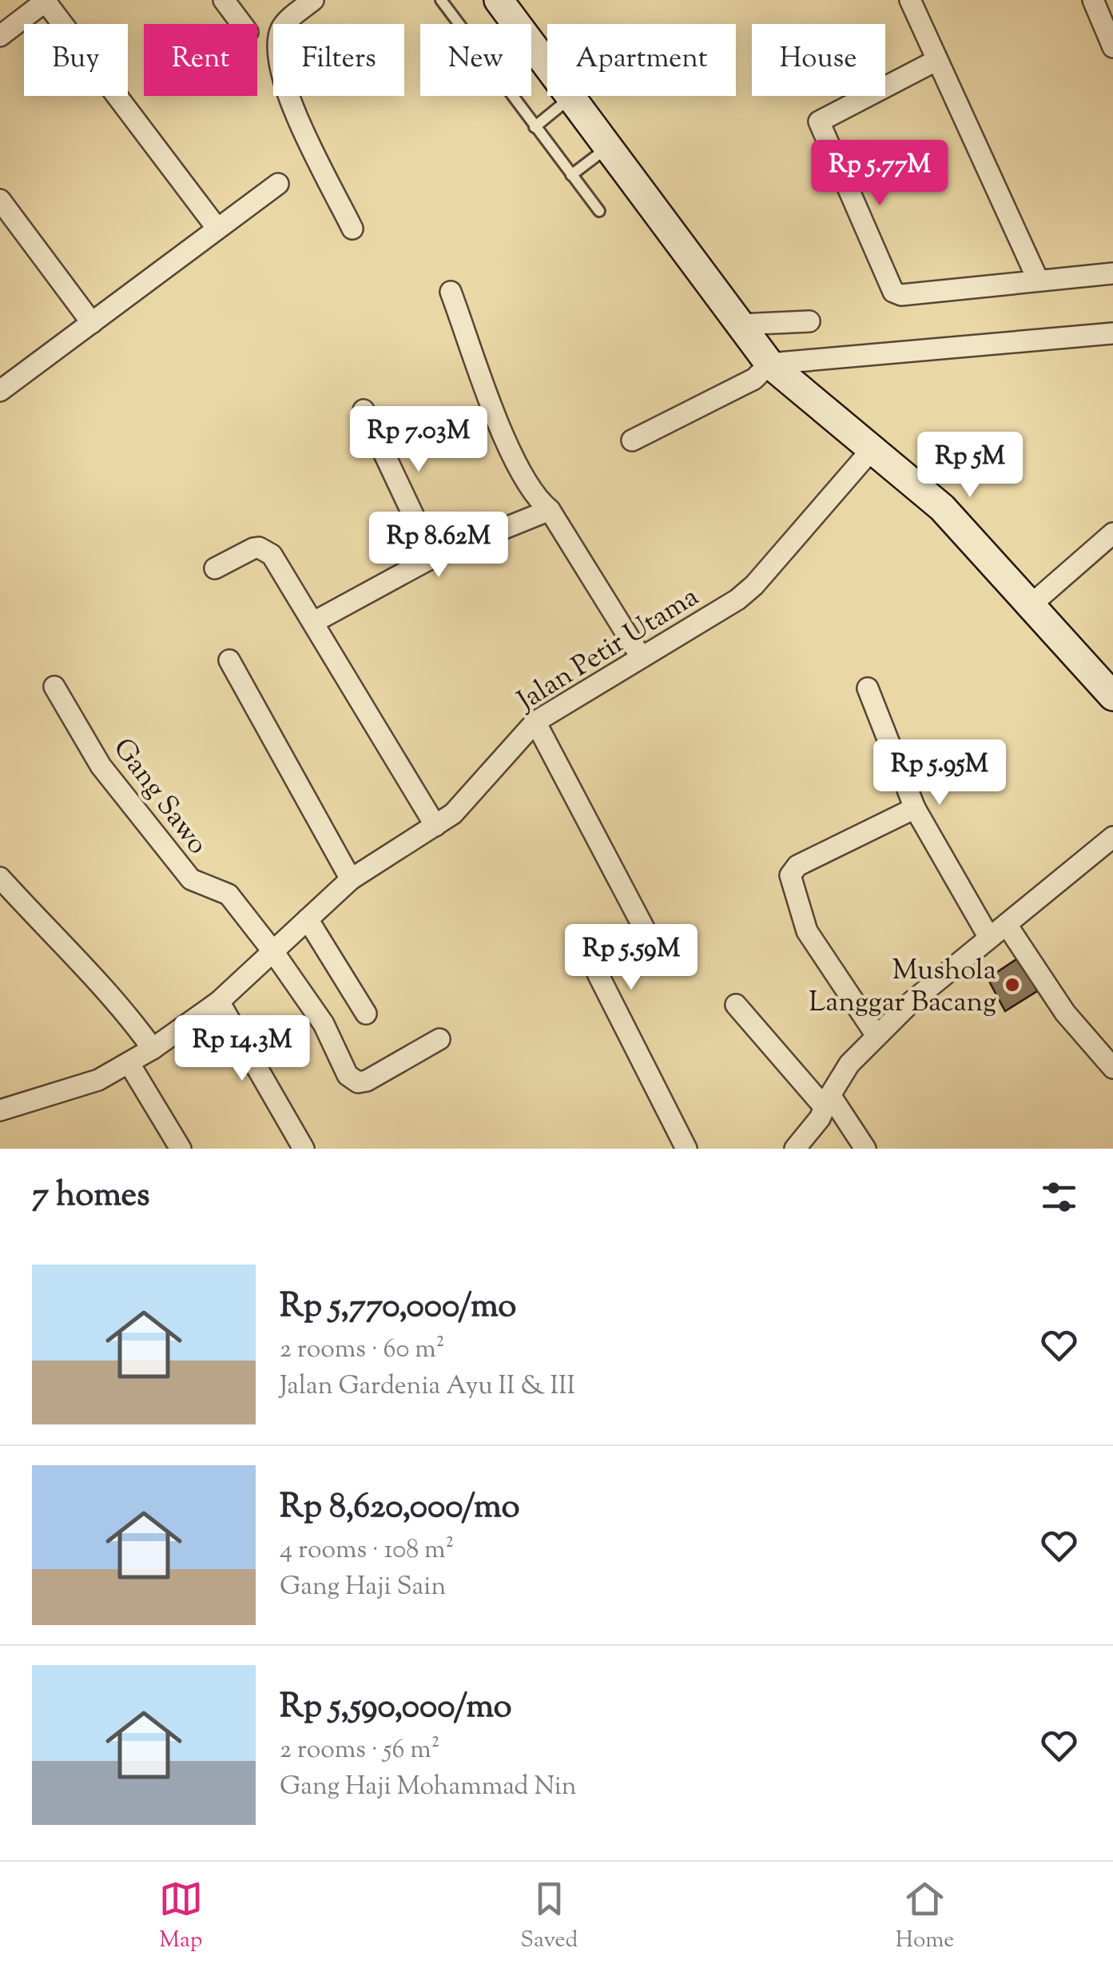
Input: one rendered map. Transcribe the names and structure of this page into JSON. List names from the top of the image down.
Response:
{
  "streets": {
    "street": ["Jalan Petir Utama", "Gang Sawo"]
  },
  "crossings": [
    ["Jalan Petir Utama", "Gang Sawo"]
  ],
  "places": ["Mushola Langgar Bacang"],
  "page": {
    "chip": [
      "Buy",
      "Rent",
      "Filters",
      "New",
      "Apartment",
      "House"
    ],
    "price": [
      "Rp 5.77M",
      "Rp 7.03M",
      "Rp 5M",
      "Rp 8.62M",
      "Rp 5.95M",
      "Rp 5.59M",
      "Rp 14.3M"
    ],
    "heading": "7 homes",
    "list": [
      {
        "name": "Rp 5,770,000/mo",
        "note": "2 rooms · 60 m² · Jalan Gardenia Ayu II & III"
      },
      {
        "name": "Rp 8,620,000/mo",
        "note": "4 rooms · 108 m² · Gang Haji Sain"
      },
      {
        "name": "Rp 5,590,000/mo",
        "note": "2 rooms · 56 m² · Gang Haji Mohammad Nin"
      }
    ],
    "tabs": ["Map", "Saved", "Home"]
  }
}
